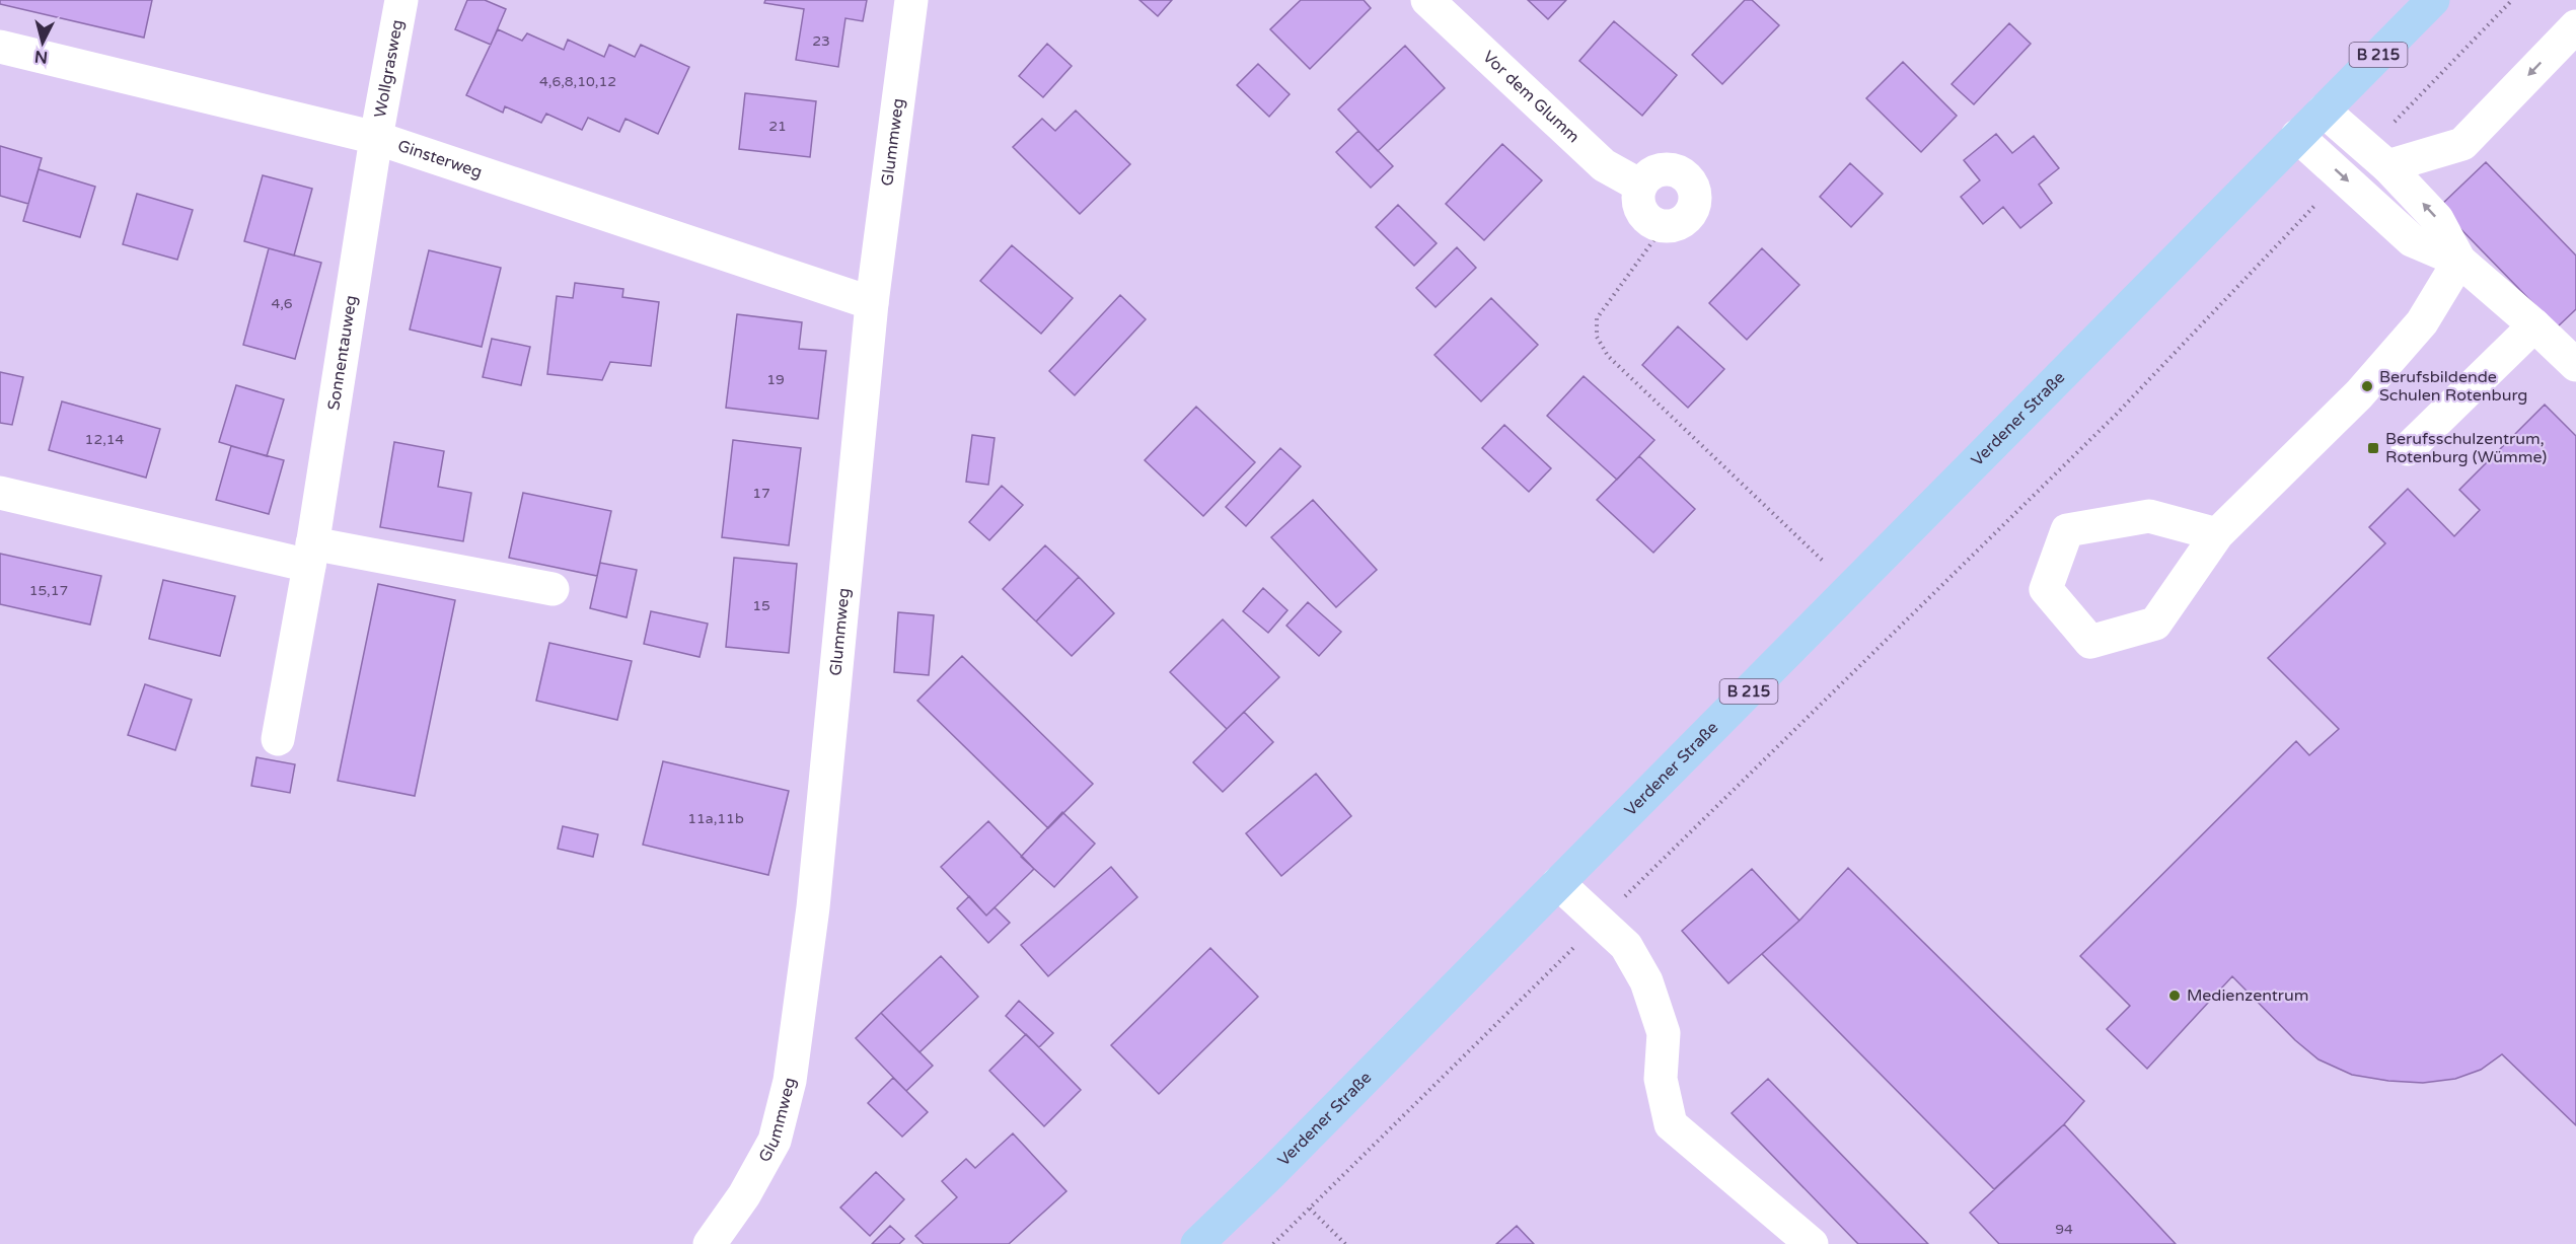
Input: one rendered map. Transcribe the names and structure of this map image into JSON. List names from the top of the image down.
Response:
{
  "streets": {
    "main road": ["B 215", "Verdener Straße"],
    "street": [
      "Wollgrasweg",
      "Vor dem Glumm",
      "Glummweg",
      "Ginsterweg",
      "Sonnentauweg"
    ]
  },
  "crossings": [
    ["Wollgrasweg", "Ginsterweg"],
    ["Wollgrasweg", "Sonnentauweg"],
    ["Glummweg", "Ginsterweg"],
    ["Ginsterweg", "Sonnentauweg"]
  ],
  "places": {
    "other": ["Berufsbildende Schulen Rotenburg", "Medienzentrum"],
    "transit": ["Berufsschulzentrum, Rotenburg (Wümme)"]
  },
  "house_numbers": [
    "23",
    "4,6,8,10,12",
    "21",
    "4,6",
    "19",
    "12,14",
    "17",
    "15,17",
    "15",
    "11a,11b",
    "94"
  ],
  "north": "bottom"
}
